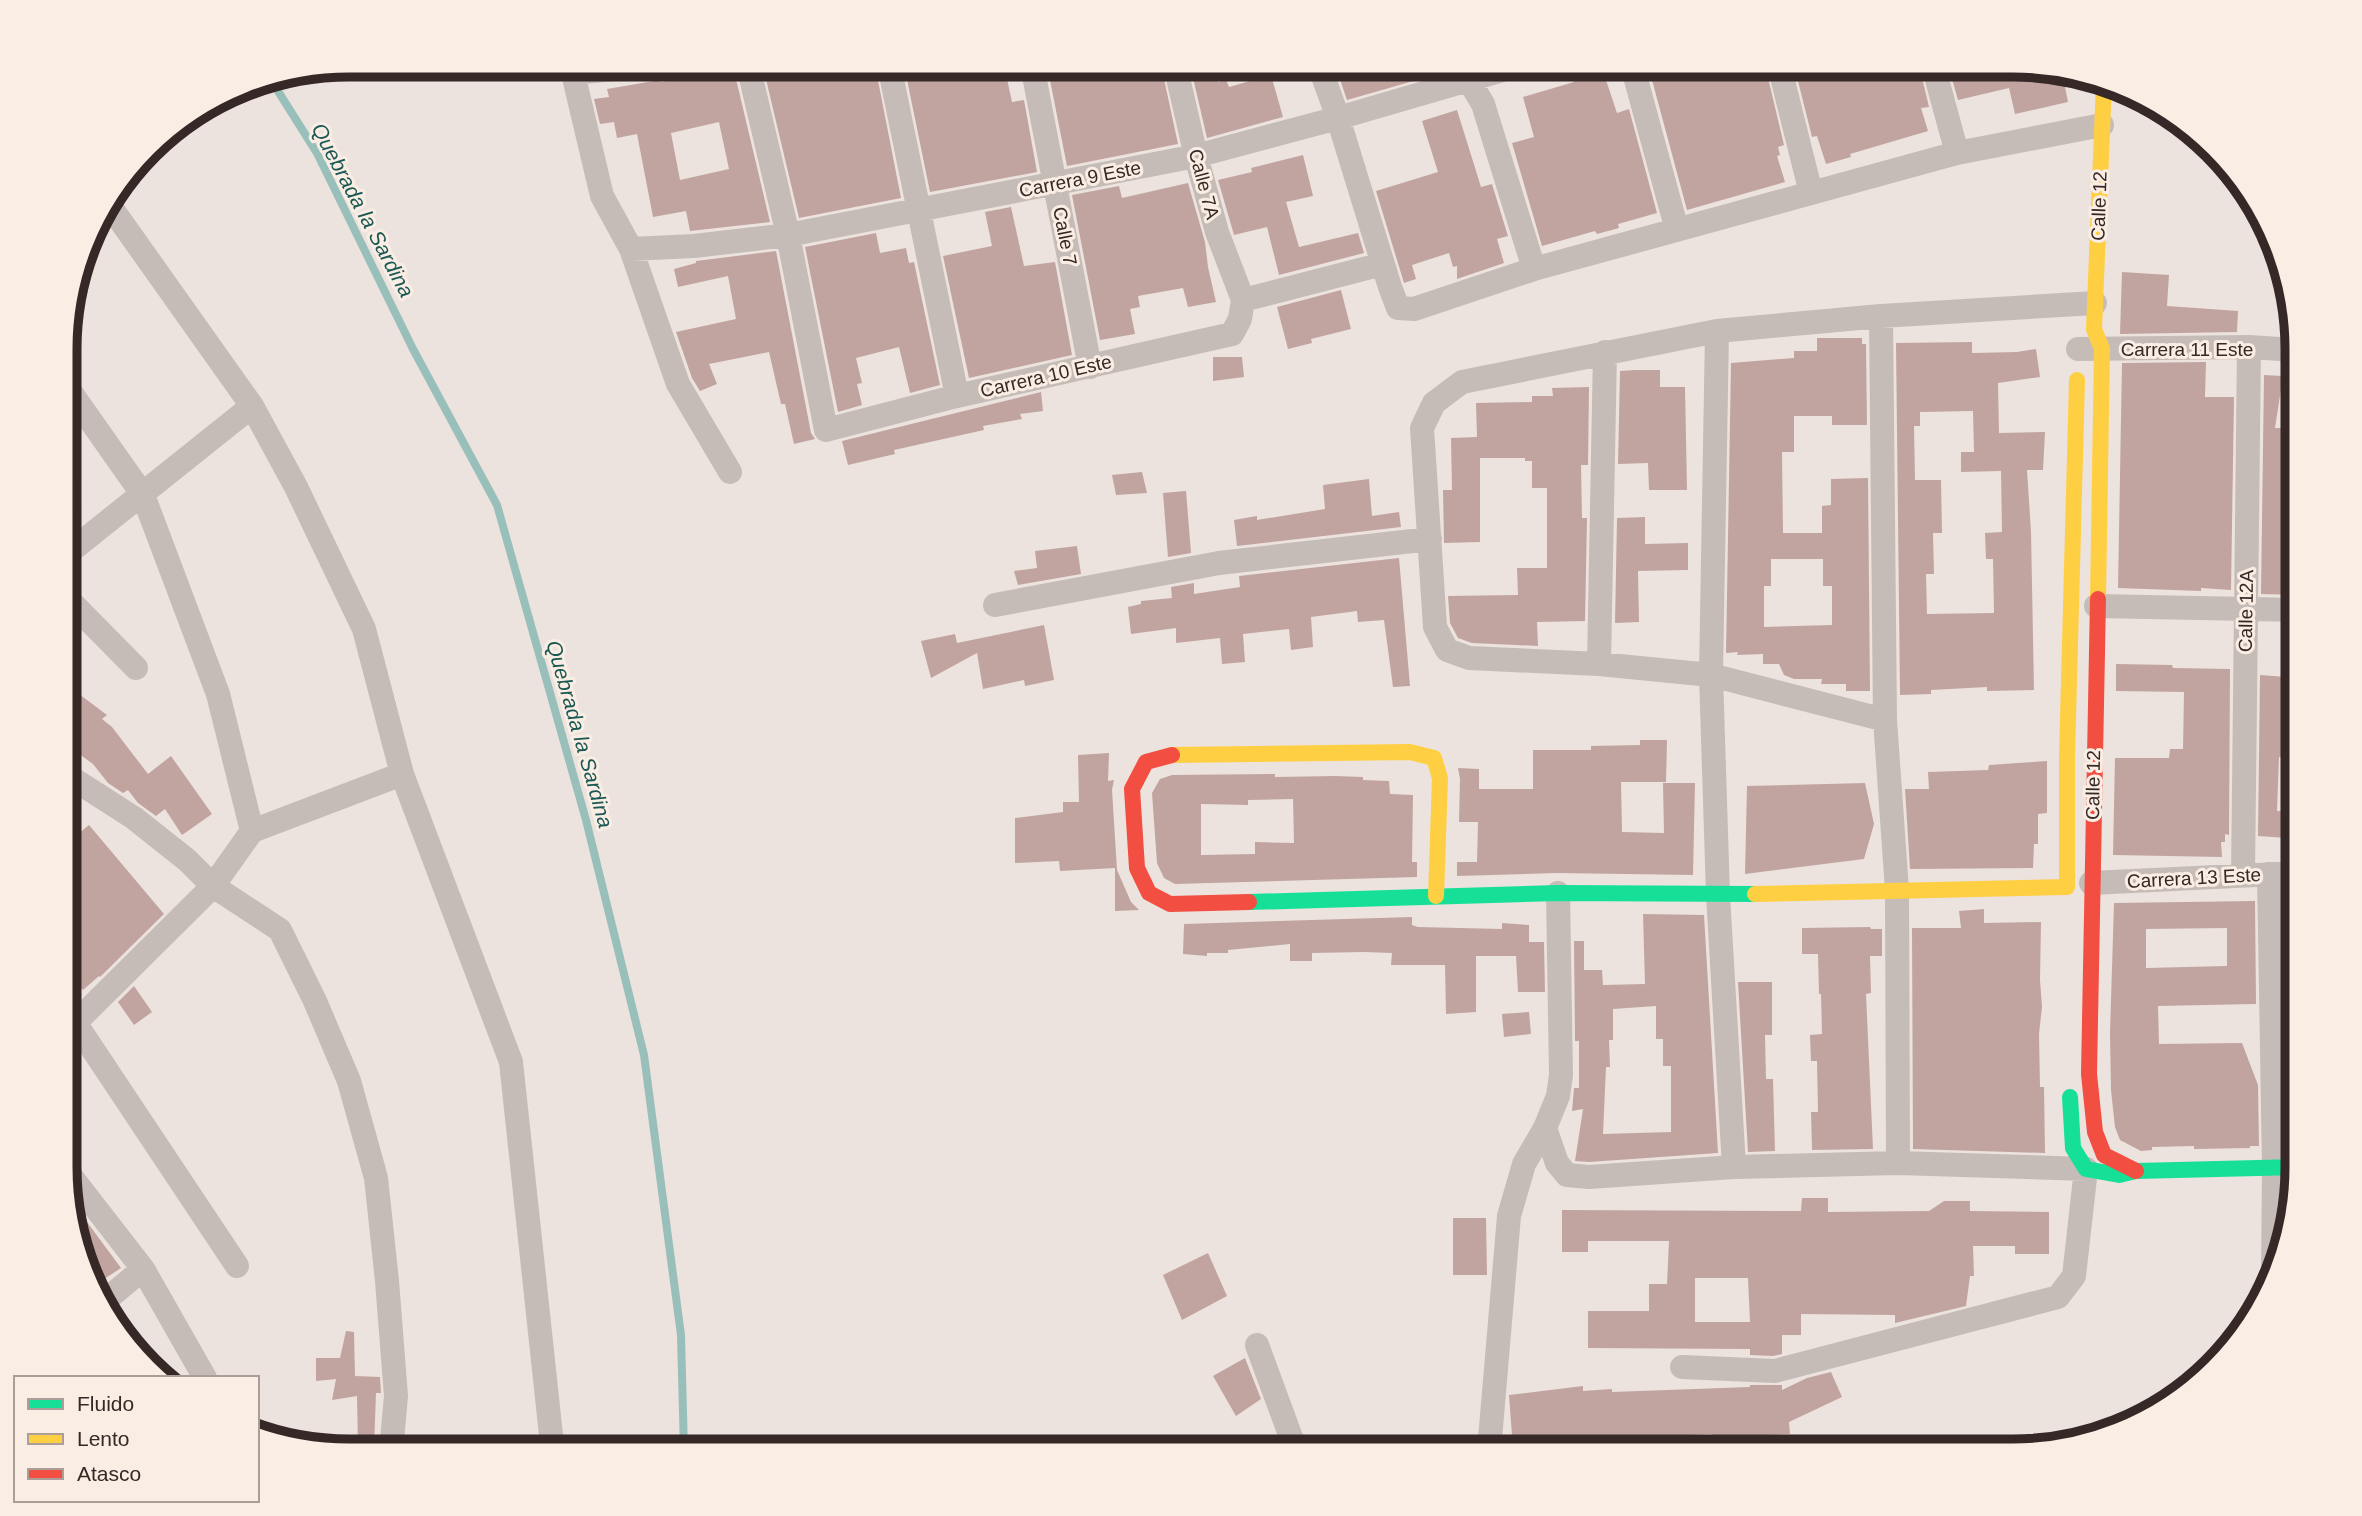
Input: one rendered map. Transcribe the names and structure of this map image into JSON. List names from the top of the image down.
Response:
{
  "streets": {
    "main road": ["Calle 12"],
    "street": [
      "Carrera 9 Este",
      "Calle 7A",
      "Calle 7",
      "Carrera 11 Este",
      "Carrera 10 Este",
      "Calle 12A",
      "Carrera 13 Este"
    ]
  },
  "crossings": [
    ["Carrera 9 Este", "Calle 7A"],
    ["Carrera 9 Este", "Calle 7"],
    ["Carrera 9 Este", "Carrera 10 Este"],
    ["Calle 7A", "Carrera 10 Este"],
    ["Calle 12", "Carrera 11 Este"],
    ["Calle 12", "Carrera 13 Este"],
    ["Calle 7", "Carrera 10 Este"],
    ["Carrera 11 Este", "Calle 12A"],
    ["Calle 12A", "Carrera 13 Este"]
  ],
  "water": ["Quebrada la Sardina"],
  "legend": ["Fluido", "Lento", "Atasco"]
}
